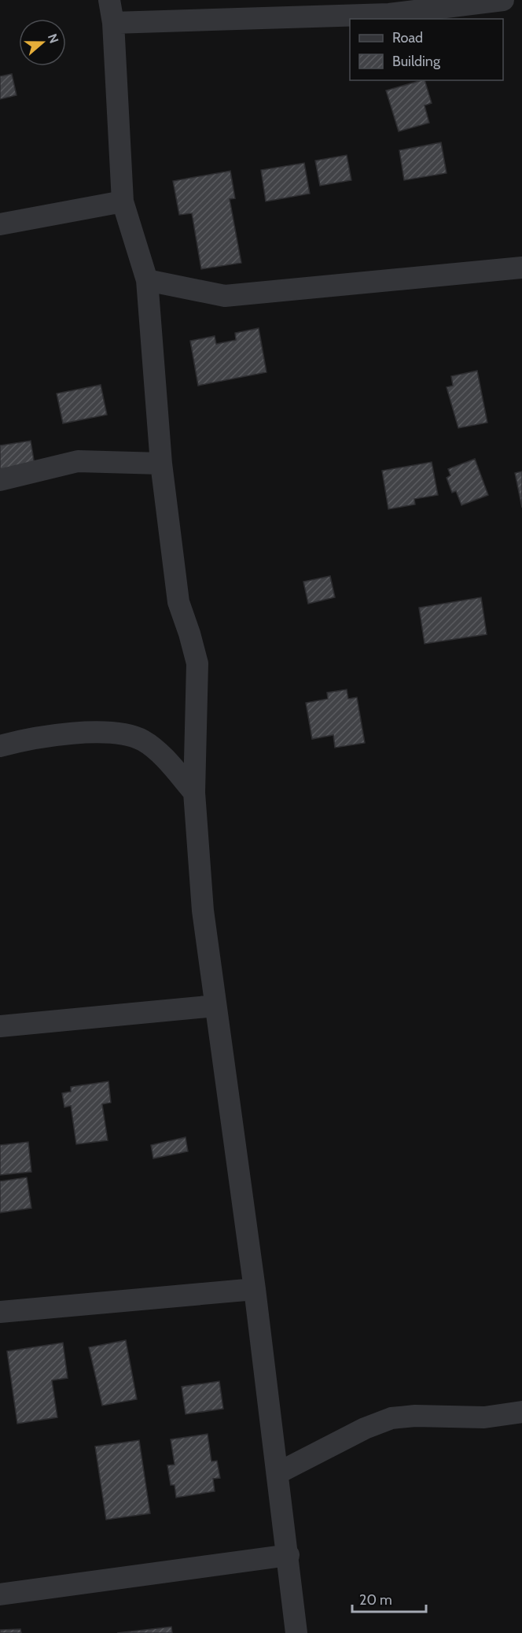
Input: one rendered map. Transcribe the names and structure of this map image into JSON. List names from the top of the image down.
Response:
{
  "legend": ["Road", "Building"],
  "scale_bar": "20 m",
  "north": "right"
}
